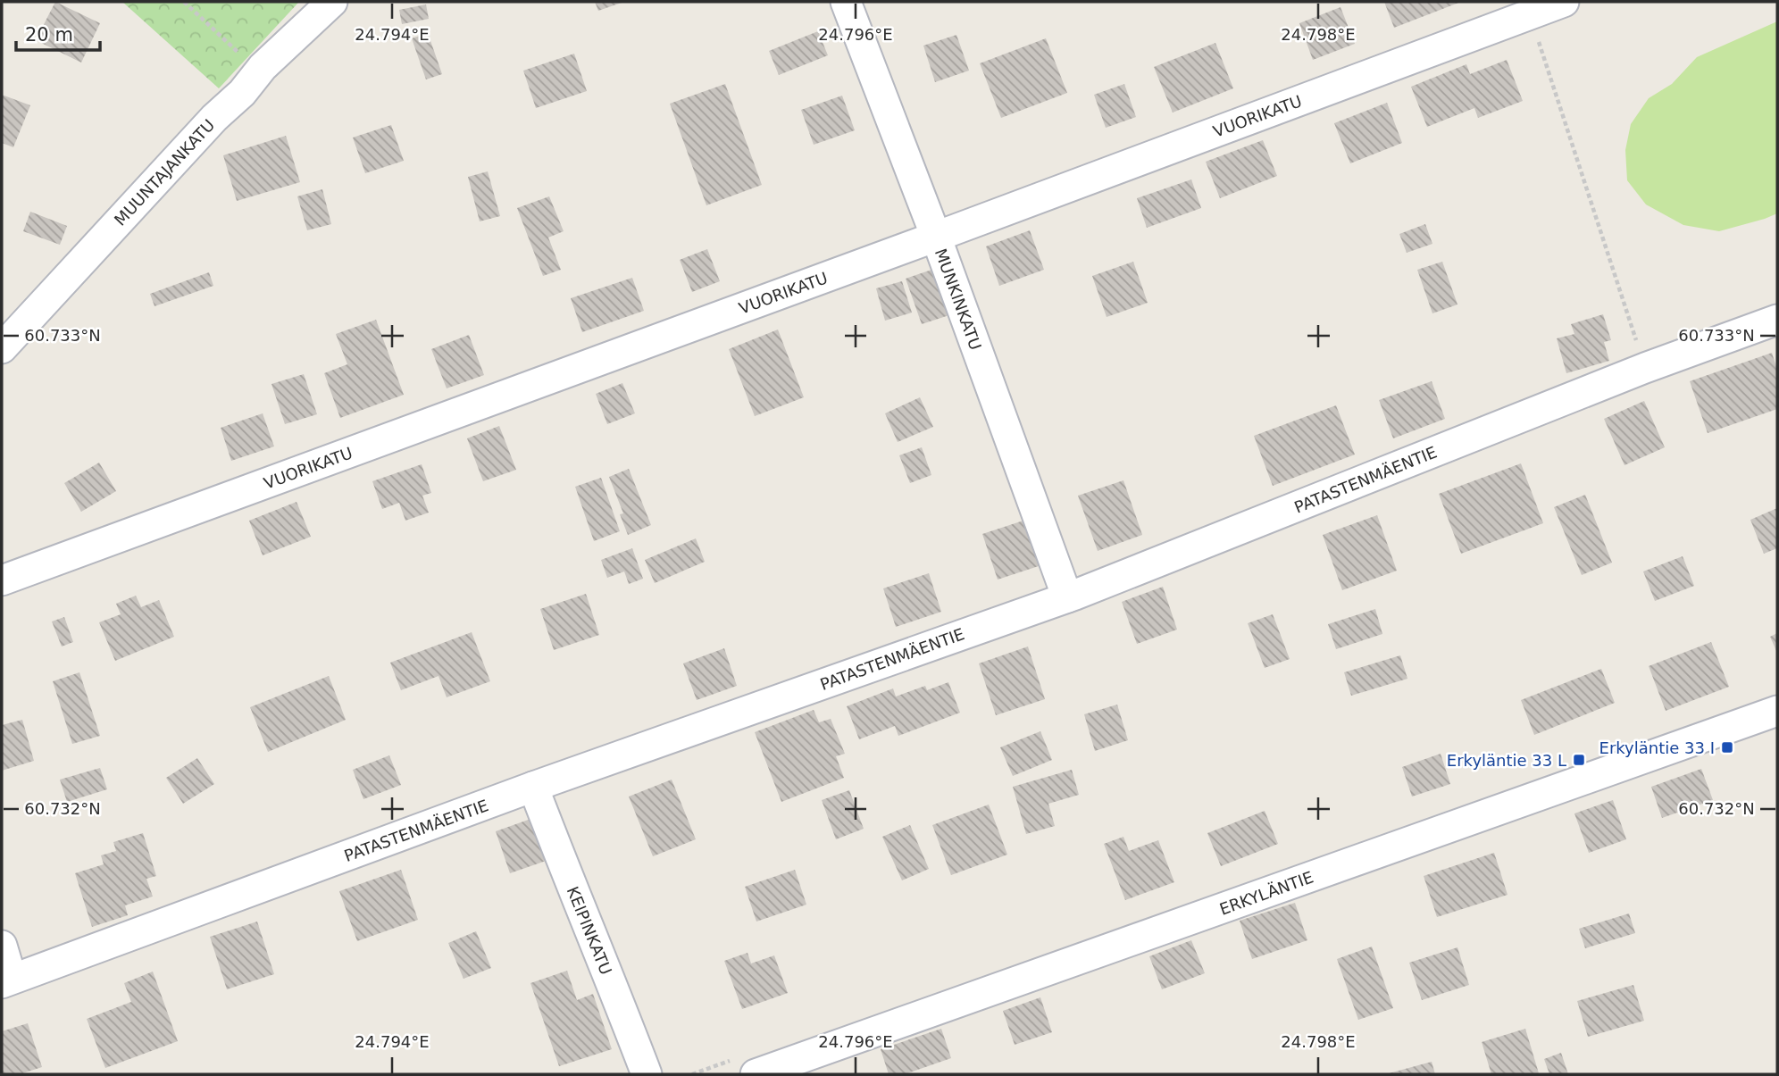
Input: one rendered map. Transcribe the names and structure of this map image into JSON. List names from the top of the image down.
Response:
{
  "streets": {
    "street": [
      "VUORIKATU",
      "MUUNTAJANKATU",
      "MUNKINKATU",
      "PATASTENMÄENTIE",
      "ERKYLÄNTIE",
      "KEIPINKATU"
    ]
  },
  "crossings": [
    ["VUORIKATU", "MUNKINKATU"],
    ["MUNKINKATU", "PATASTENMÄENTIE"],
    ["PATASTENMÄENTIE", "KEIPINKATU"]
  ],
  "places": {
    "transit": ["Erkyläntie 33 I", "Erkyläntie 33 L"]
  },
  "scale_bar": "20 m",
  "coordinates": [
    "24.794°E",
    "24.796°E",
    "24.798°E",
    "60.733°N",
    "60.732°N"
  ]
}
